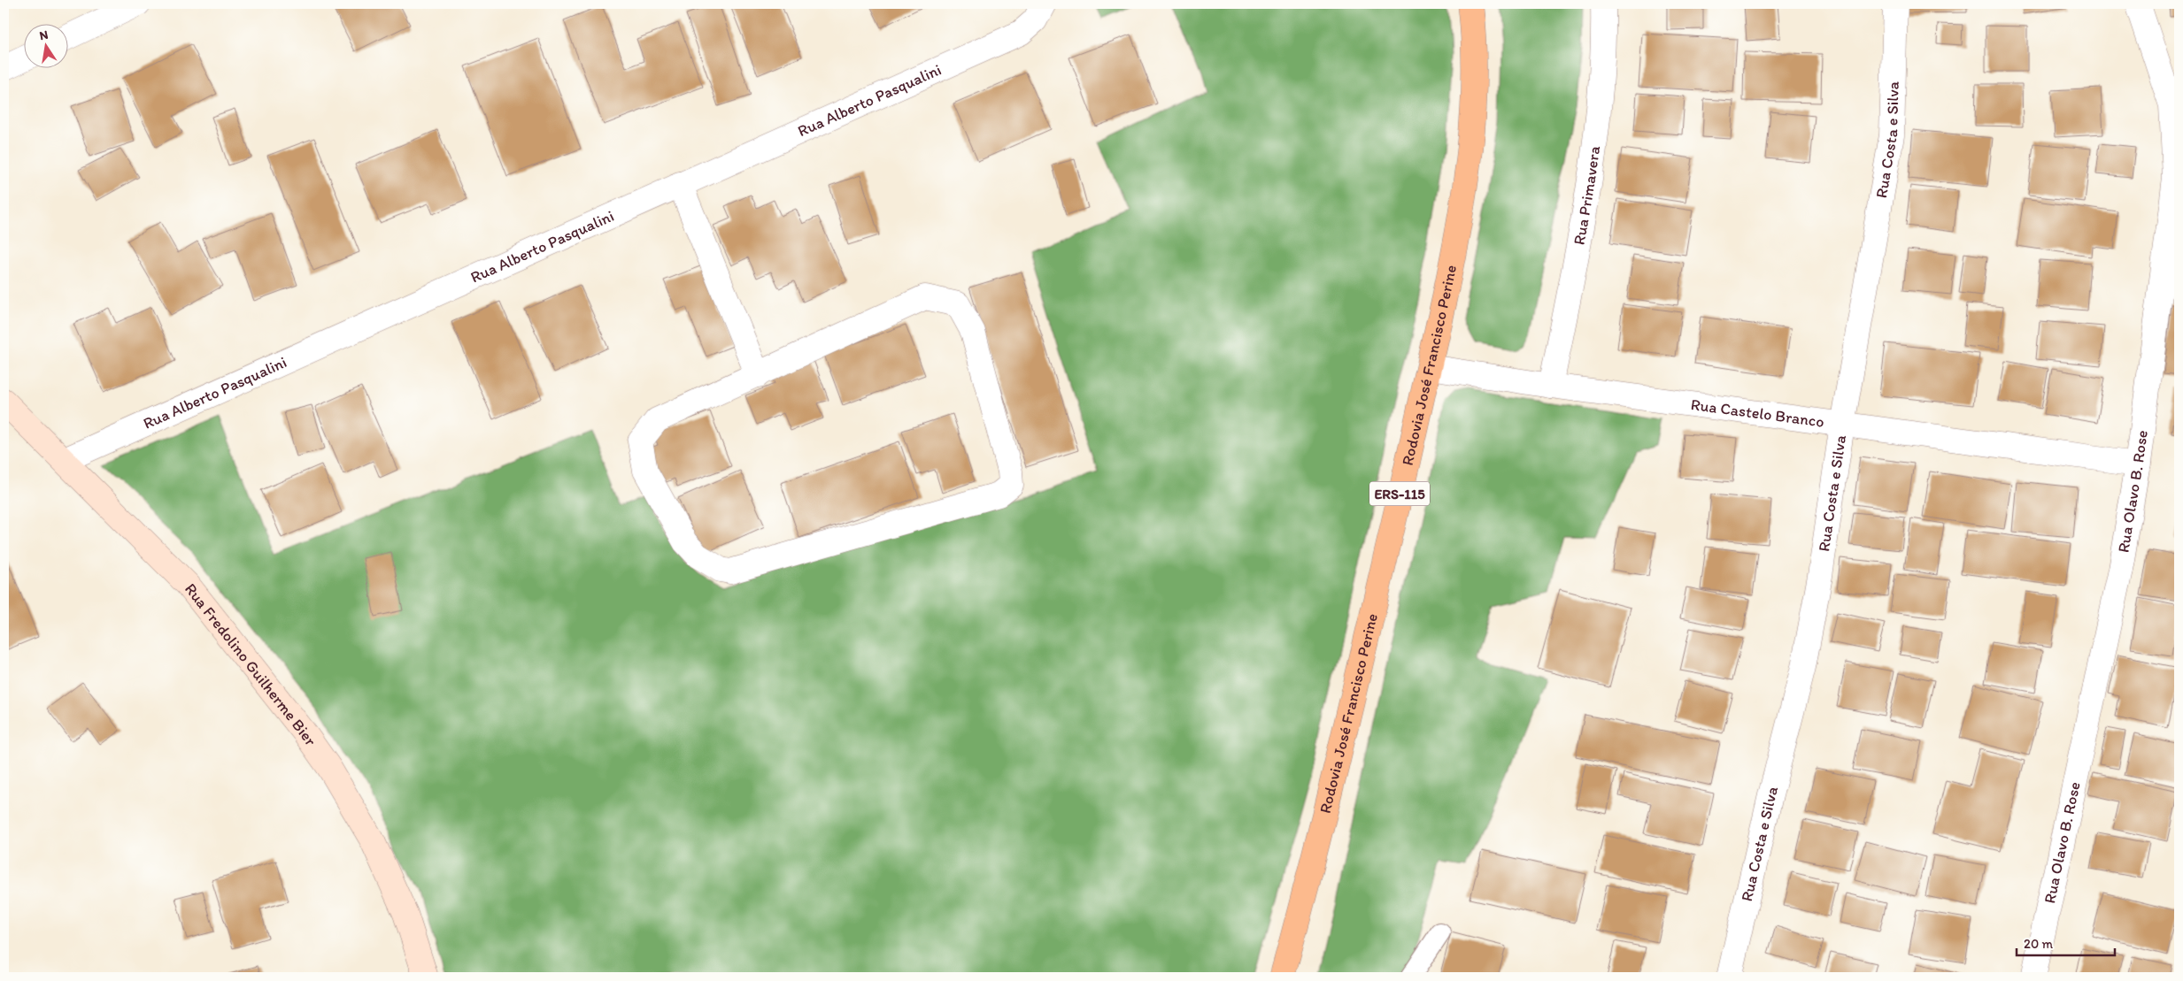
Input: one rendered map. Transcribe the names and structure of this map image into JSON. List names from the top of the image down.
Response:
{
  "streets": {
    "main road": ["Rodovia José Francisco Perine", "ERS-115"],
    "street": [
      "Rua Alberto Pasqualini",
      "Rua Costa e Silva",
      "Rua Primavera",
      "Rua Castelo Branco",
      "Rua Olavo B. Rose",
      "Rua Fredolino Guilherme Bier"
    ]
  },
  "crossings": [
    ["Rua Alberto Pasqualini", "Rua Fredolino Guilherme Bier"],
    ["Rua Costa e Silva", "Rua Castelo Branco"],
    ["Rua Primavera", "Rua Castelo Branco"],
    ["Rodovia José Francisco Perine", "Rua Castelo Branco"],
    ["Rua Castelo Branco", "Rua Olavo B. Rose"]
  ],
  "scale_bar": "20 m",
  "north": "top"
}
